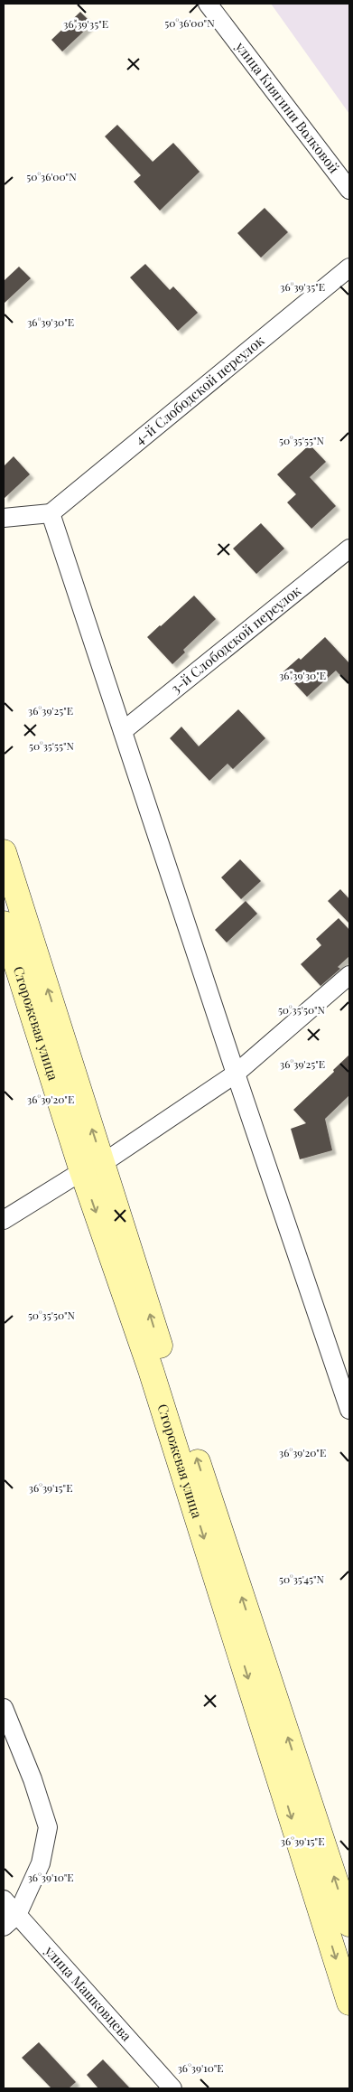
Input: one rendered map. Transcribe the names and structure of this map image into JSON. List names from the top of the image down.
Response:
{
  "streets": {
    "main road": ["Сторожевая улица"],
    "street": [
      "улица Княгини Волковой",
      "4-й Слободской переулок",
      "3-й Слободской переулок",
      "улица Машковцева"
    ]
  },
  "coordinates": [
    "50°36'00\"N",
    "36°39'35\"E",
    "36°39'30\"E",
    "50°35'55\"N",
    "36°39'25\"E",
    "50°35'50\"N",
    "36°39'20\"E",
    "36°39'15\"E",
    "50°35'45\"N",
    "36°39'10\"E"
  ]
}
